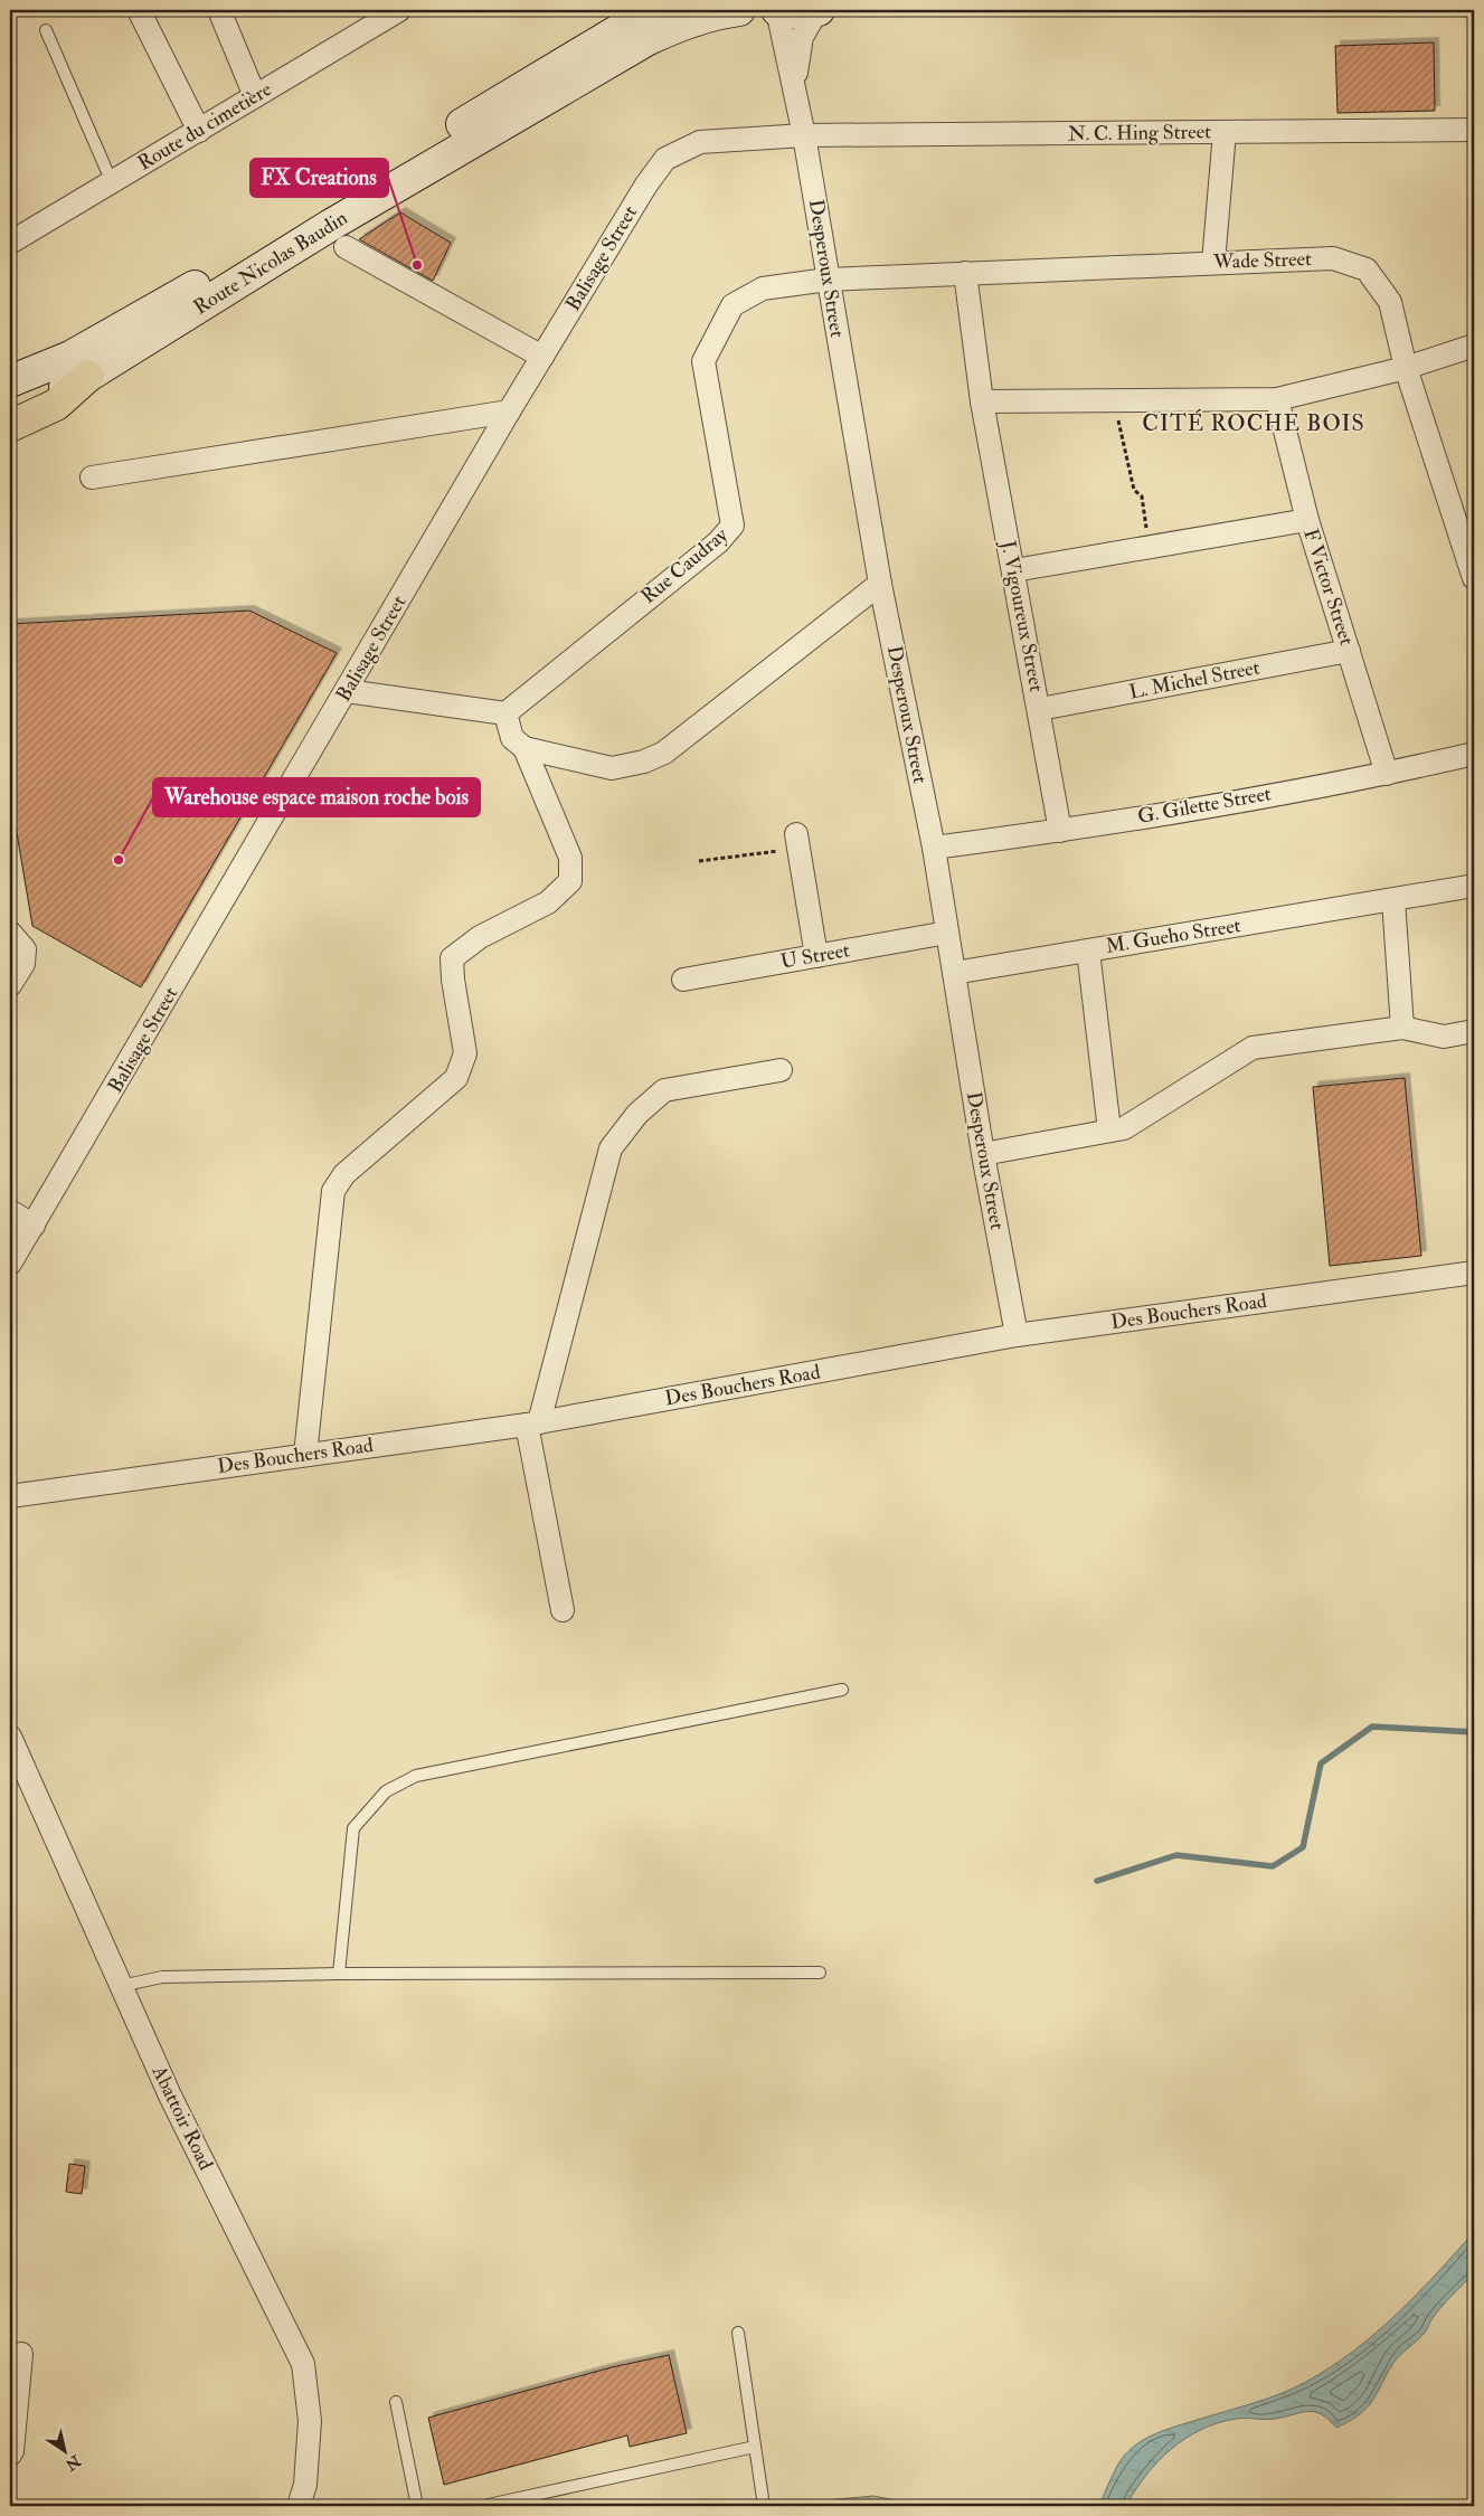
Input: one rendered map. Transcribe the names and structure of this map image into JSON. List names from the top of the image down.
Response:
{
  "streets": {
    "main road": ["Route Nicolas Baudin"],
    "street": [
      "Route du cimetière",
      "N. C. Hing Street",
      "Balisage Street",
      "Wade Street",
      "Desperoux Street",
      "Rue Caudray",
      "F Victor Street",
      "J. Vigoureux Street",
      "L. Michel Street",
      "G. Gilette Street",
      "M. Gueho Street",
      "U Street",
      "Des Bouchers Road",
      "Abattoir Road"
    ]
  },
  "crossings": [
    ["N. C. Hing Street", "Balisage Street"],
    ["N. C. Hing Street", "Desperoux Street"],
    ["Balisage Street", "Desperoux Street"],
    ["Wade Street", "Desperoux Street"],
    ["Wade Street", "Rue Caudray"],
    ["Wade Street", "J. Vigoureux Street"],
    ["Desperoux Street", "Rue Caudray"],
    ["Desperoux Street", "G. Gilette Street"],
    ["Desperoux Street", "M. Gueho Street"],
    ["Desperoux Street", "U Street"],
    ["Desperoux Street", "Des Bouchers Road"],
    ["F Victor Street", "L. Michel Street"],
    ["F Victor Street", "G. Gilette Street"],
    ["J. Vigoureux Street", "L. Michel Street"],
    ["J. Vigoureux Street", "G. Gilette Street"]
  ],
  "districts": ["CITÉ ROCHE BOIS"],
  "places": ["FX Creations", "Warehouse espace maison roche bois"],
  "north": "bottom right"
}
